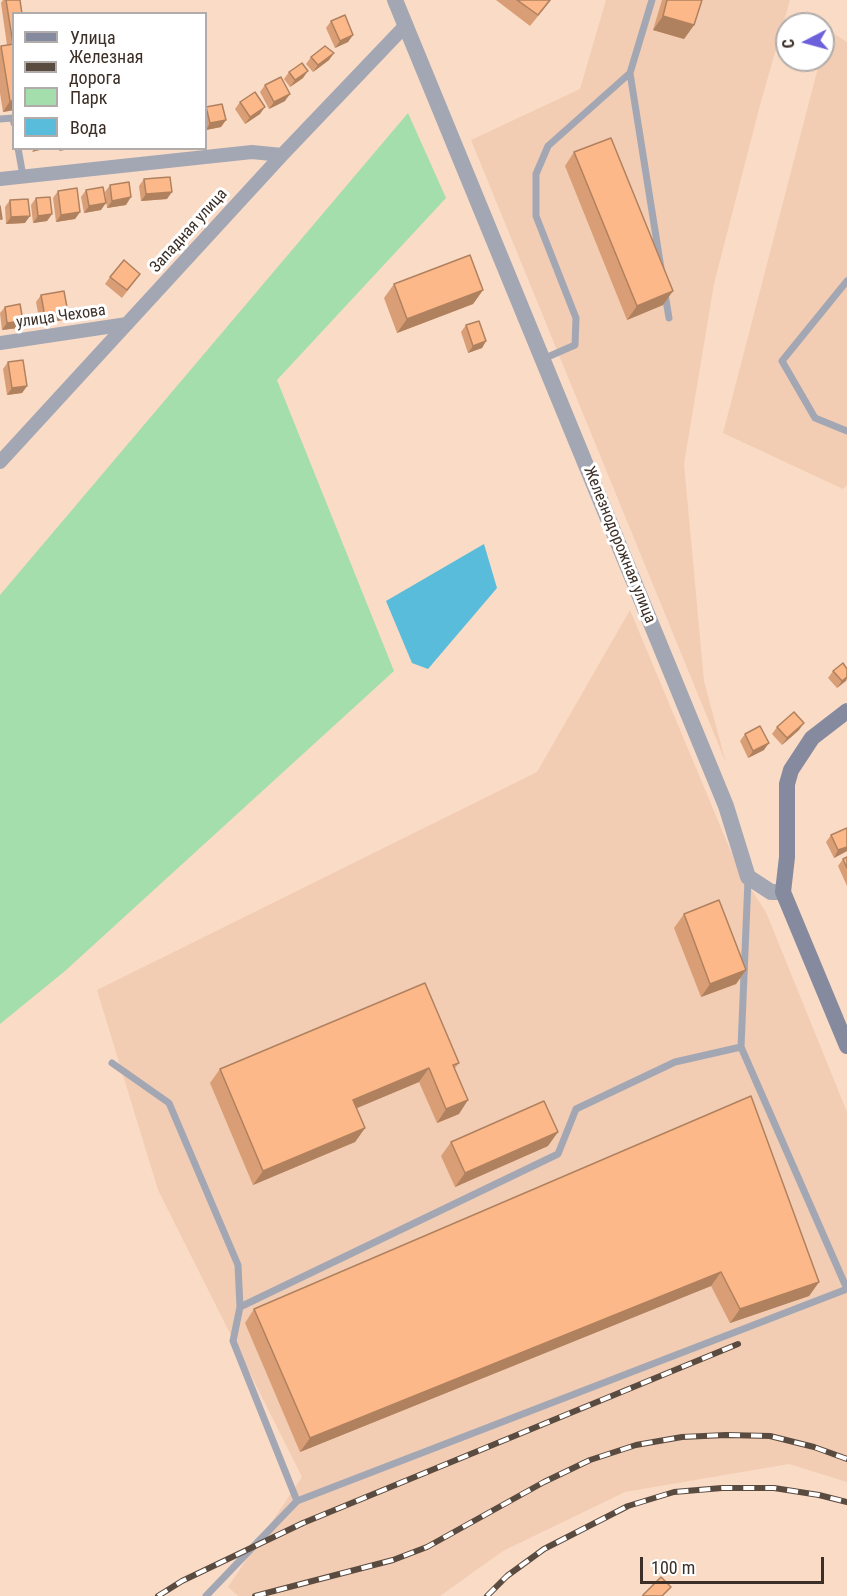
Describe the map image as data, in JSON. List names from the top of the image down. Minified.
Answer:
{"streets":{"street":["Западная улица","улица Чехова","Железнодорожная улица"]},"crossings":[["Западная улица","улица Чехова"],["Западная улица","Железнодорожная улица"]],"legend":["Улица","Железная дорога","Парк","Вода"],"scale_bar":"100 m","north":"left"}
